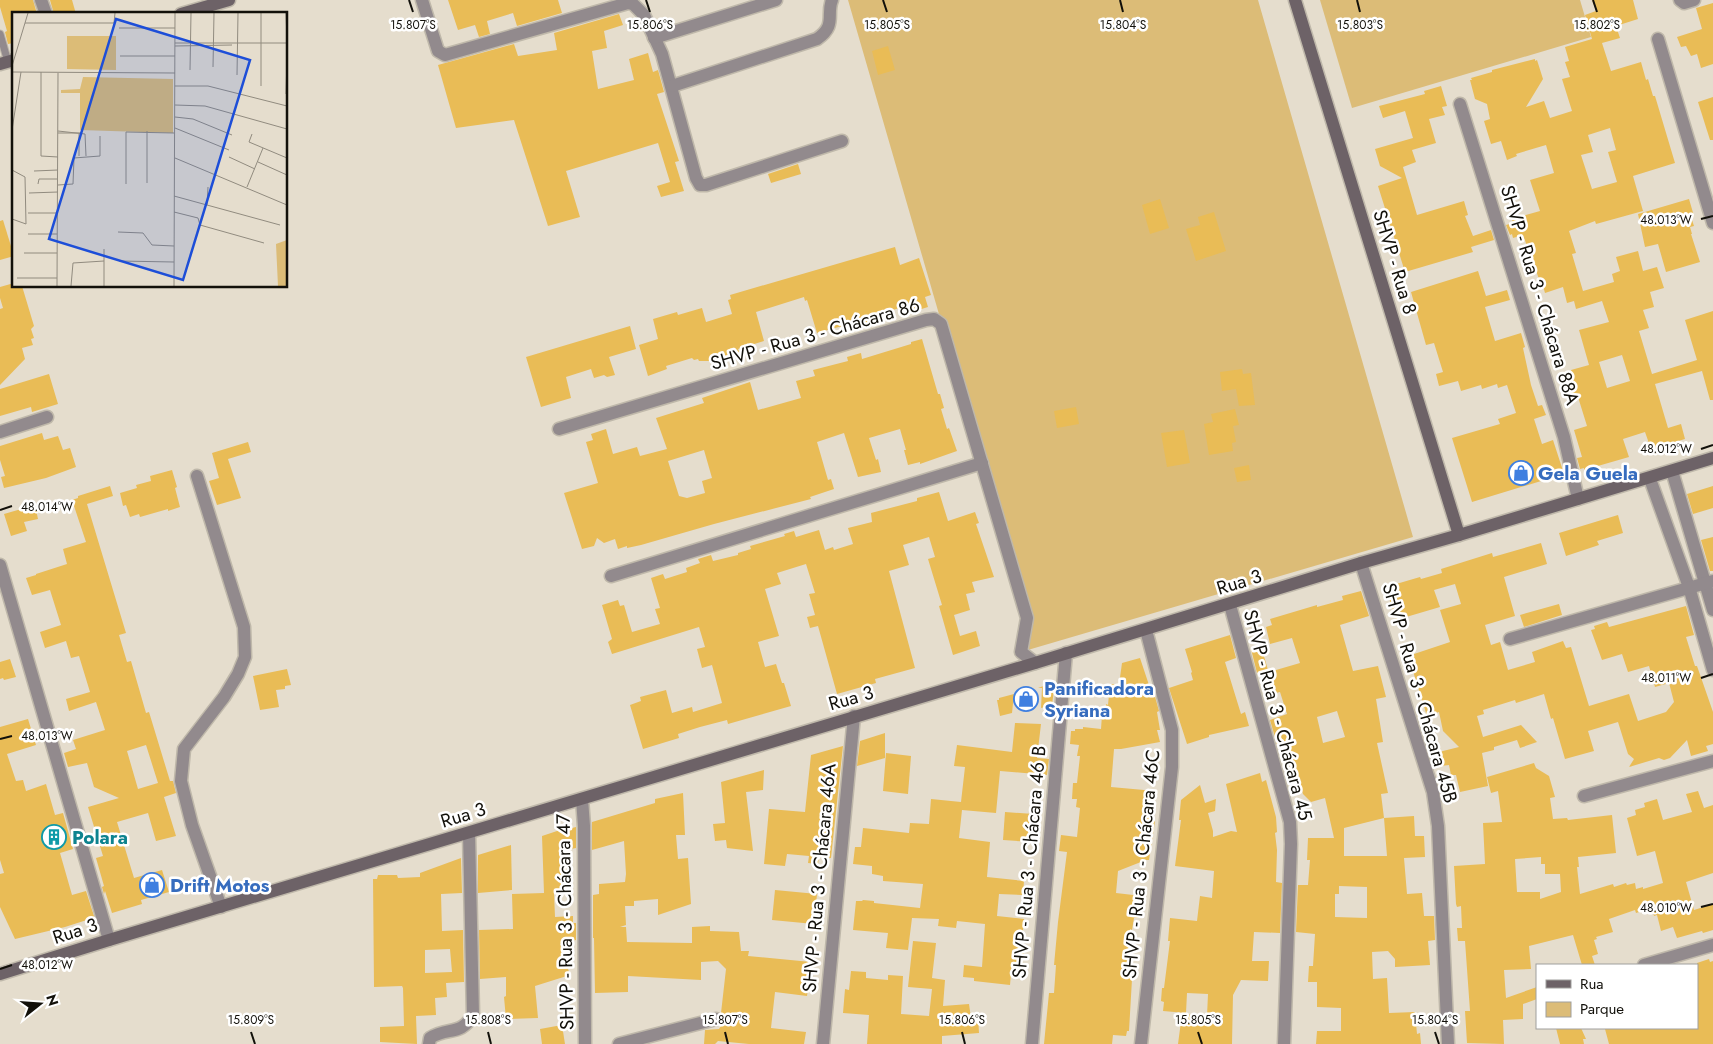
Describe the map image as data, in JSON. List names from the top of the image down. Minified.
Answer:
{"streets":{"main road":["SHVP - Rua 8","Rua 3"],"street":["SHVP - Rua 3 - Chácara 88A","SHVP - Rua 3 - Chácara 86","SHVP - Rua 3 - Chácara 45B","SHVP - Rua 3 - Chácara 45","SHVP - Rua 3 - Chácara 46 B","SHVP - Rua 3 - Chácara 46C","SHVP - Rua 3 - Chácara 46A","SHVP - Rua 3 - Chácara 47"]},"crossings":[["SHVP - Rua 8","Rua 3"],["SHVP - Rua 3 - Chácara 88A","Rua 3"],["SHVP - Rua 3 - Chácara 86","Rua 3"],["Rua 3","SHVP - Rua 3 - Chácara 45B"],["Rua 3","SHVP - Rua 3 - Chácara 45"],["Rua 3","SHVP - Rua 3 - Chácara 46 B"],["Rua 3","SHVP - Rua 3 - Chácara 46C"],["Rua 3","SHVP - Rua 3 - Chácara 46A"],["Rua 3","SHVP - Rua 3 - Chácara 47"]],"places":{"shop":["Gela Guela","Panificadora Syriana","Drift Motos"],"building":["Polara"]},"legend":["Rua","Parque"],"north":"right","coordinates":["15.807°S","15.806°S","15.805°S","15.804°S","15.803°S","15.802°S","48.013°W","48.012°W","48.014°W","48.011°W","48.010°W","15.809°S","15.808°S"]}
